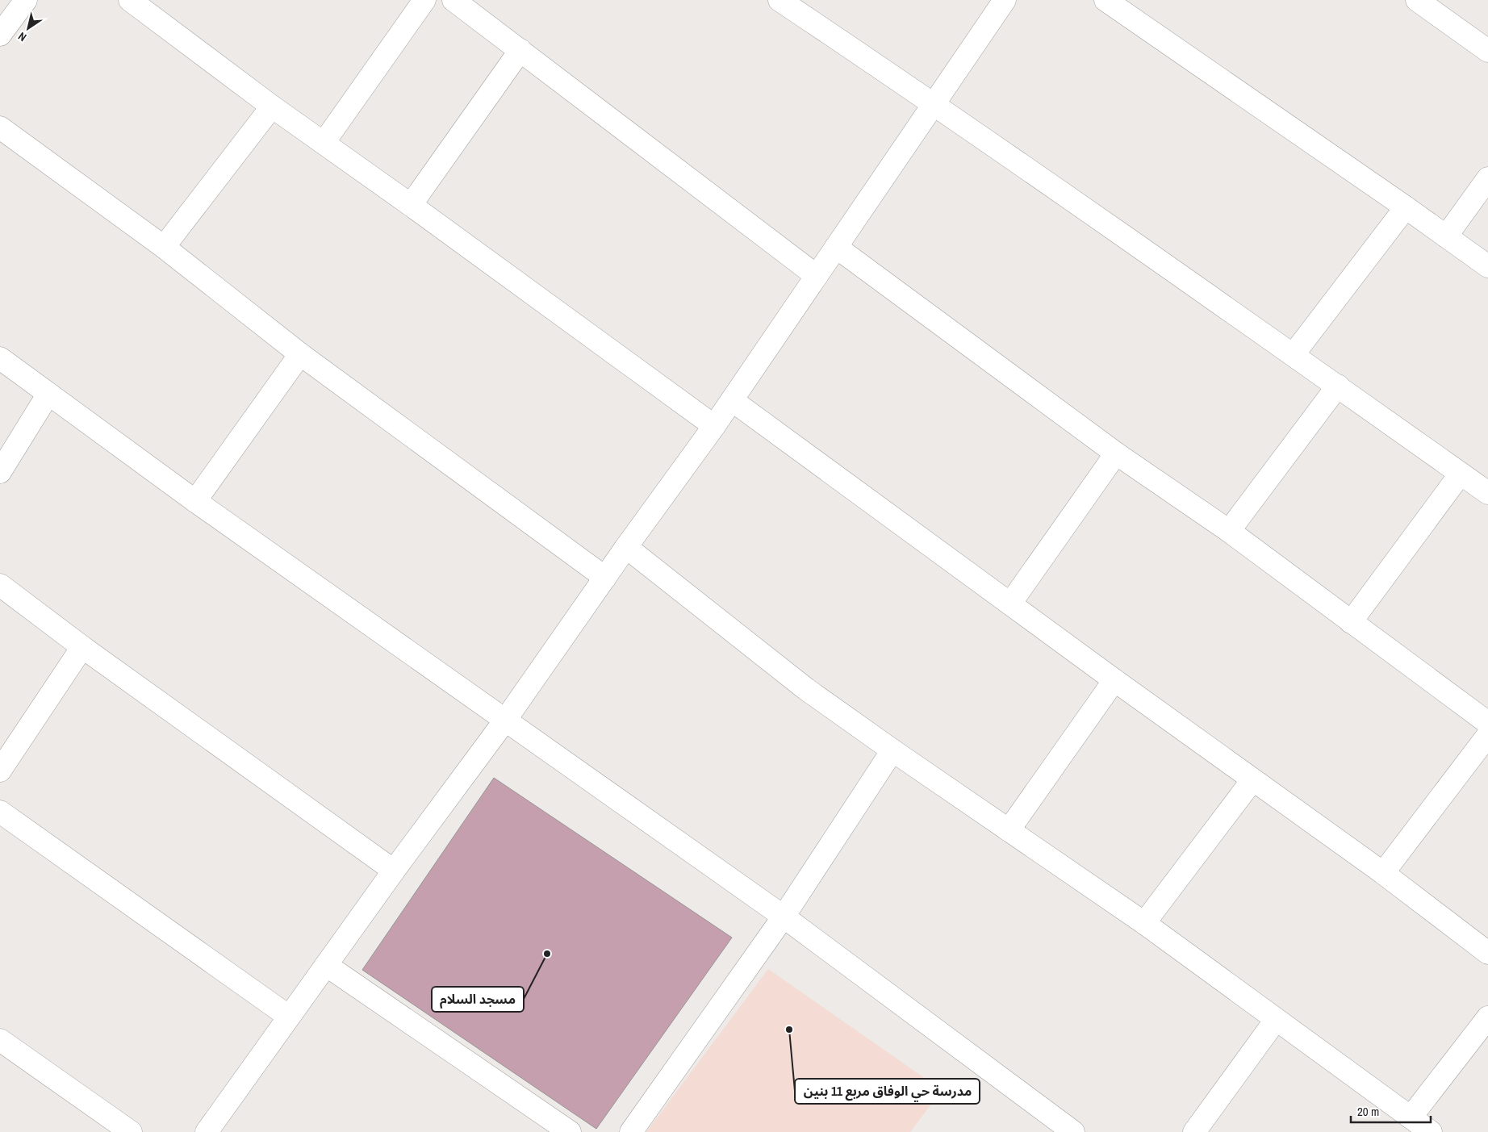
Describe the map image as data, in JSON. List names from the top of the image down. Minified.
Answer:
{"places":["مسجد السلام","مدرسة حي الوفاق مربع 11 بنين"],"scale_bar":"20 m","north":"bottom left"}
